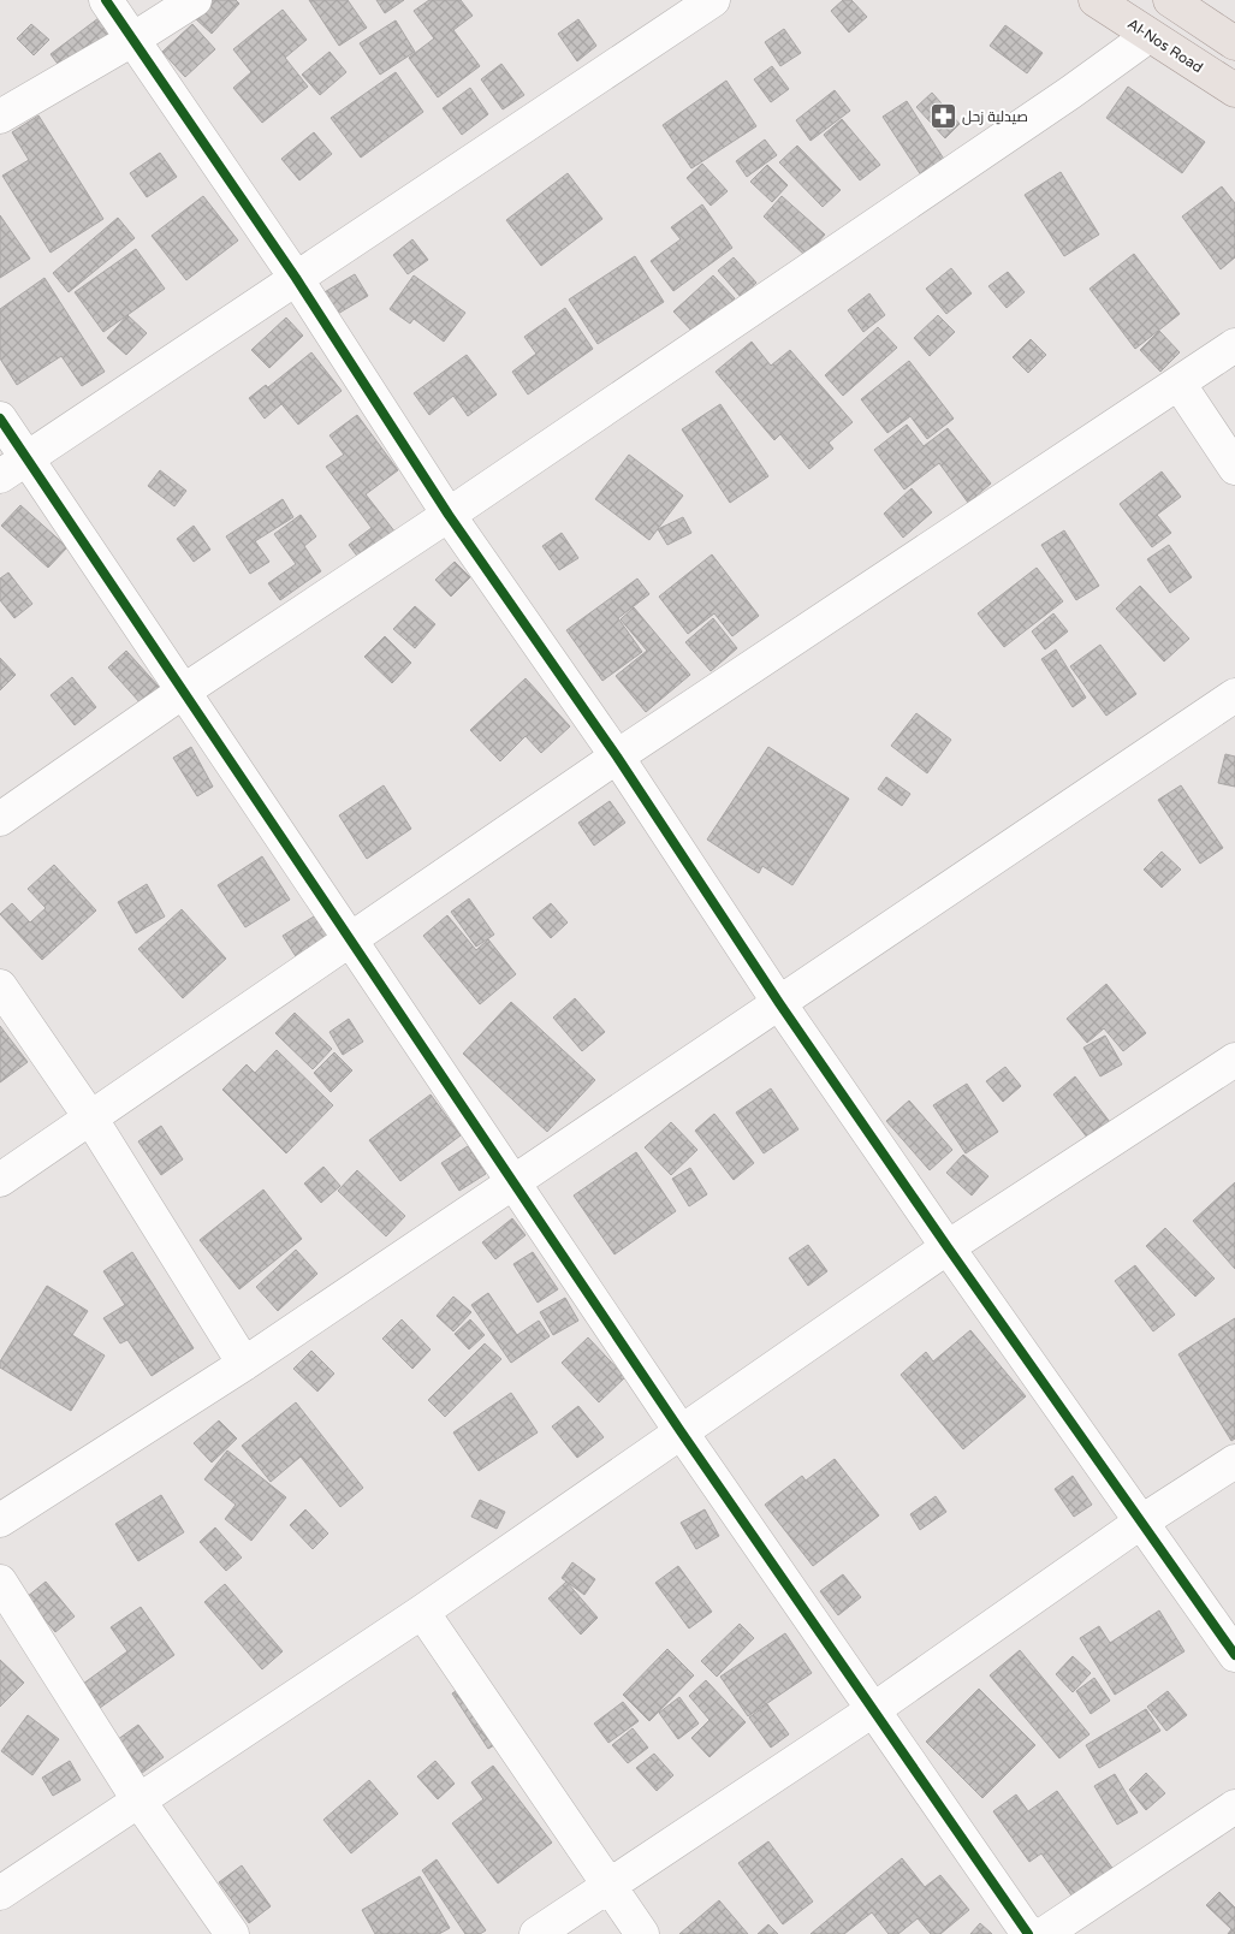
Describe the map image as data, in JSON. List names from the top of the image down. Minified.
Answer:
{"streets":{"main road":["Al-Nos Road"]},"places":{"pharmacy":["صيدلية زحل"]}}
